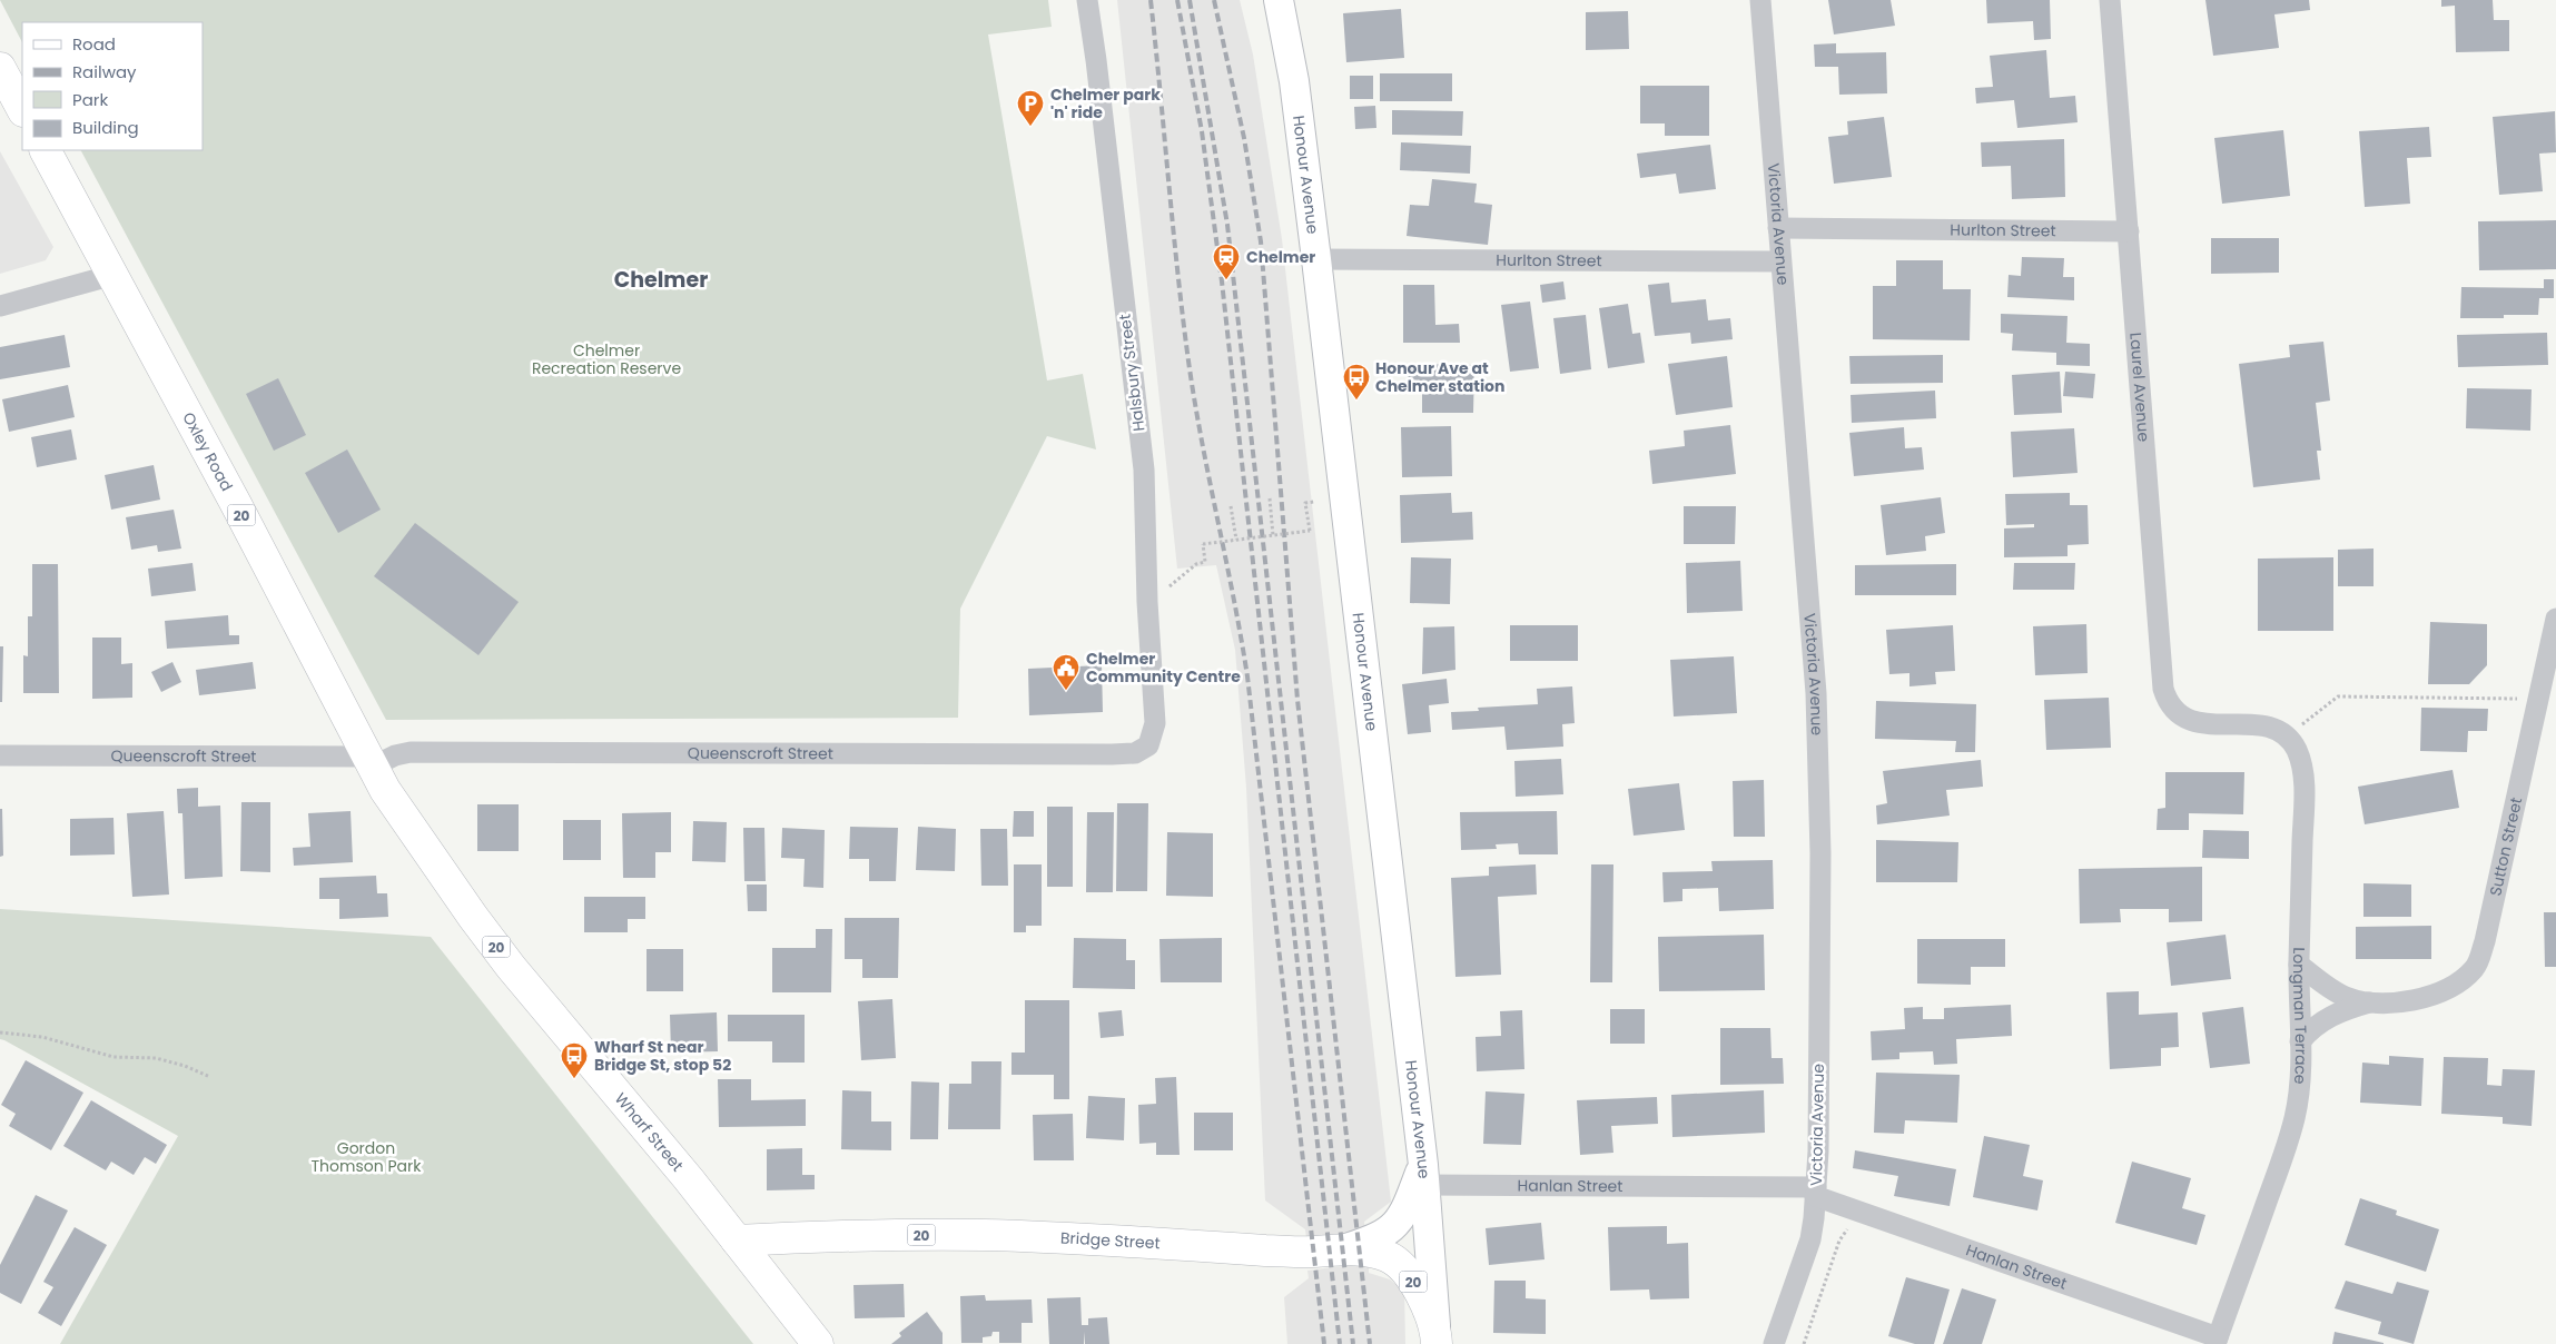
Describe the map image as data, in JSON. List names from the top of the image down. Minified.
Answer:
{"streets":{"main road":["Honour Avenue","Oxley Road","20","Wharf Street","Bridge Street"],"street":["Victoria Avenue","Hurlton Street","Halsbury Street","Laurel Avenue","Queenscroft Street","Sutton Street","Longman Terrace","Hanlan Street"]},"crossings":[["Honour Avenue","Hurlton Street"],["Honour Avenue","Hanlan Street"],["Honour Avenue","Bridge Street"],["Victoria Avenue","Hurlton Street"],["Victoria Avenue","Hanlan Street"],["Hurlton Street","Laurel Avenue"],["Halsbury Street","Queenscroft Street"],["Laurel Avenue","Longman Terrace"],["Oxley Road","Queenscroft Street"],["Oxley Road","Wharf Street"],["Queenscroft Street","Wharf Street"],["Sutton Street","Longman Terrace"],["Longman Terrace","Hanlan Street"],["Wharf Street","Bridge Street"]],"districts":["Chelmer"],"parks":["Chelmer Recreation Reserve","Gordon Thomson Park"],"places":{"parking":["Chelmer park 'n' ride"],"station":["Chelmer"],"bus stop":["Honour Ave at Chelmer station","Wharf St near Bridge St, stop 52"],"public building":["Chelmer Community Centre"]},"legend":["Road","Railway","Park","Building"]}
